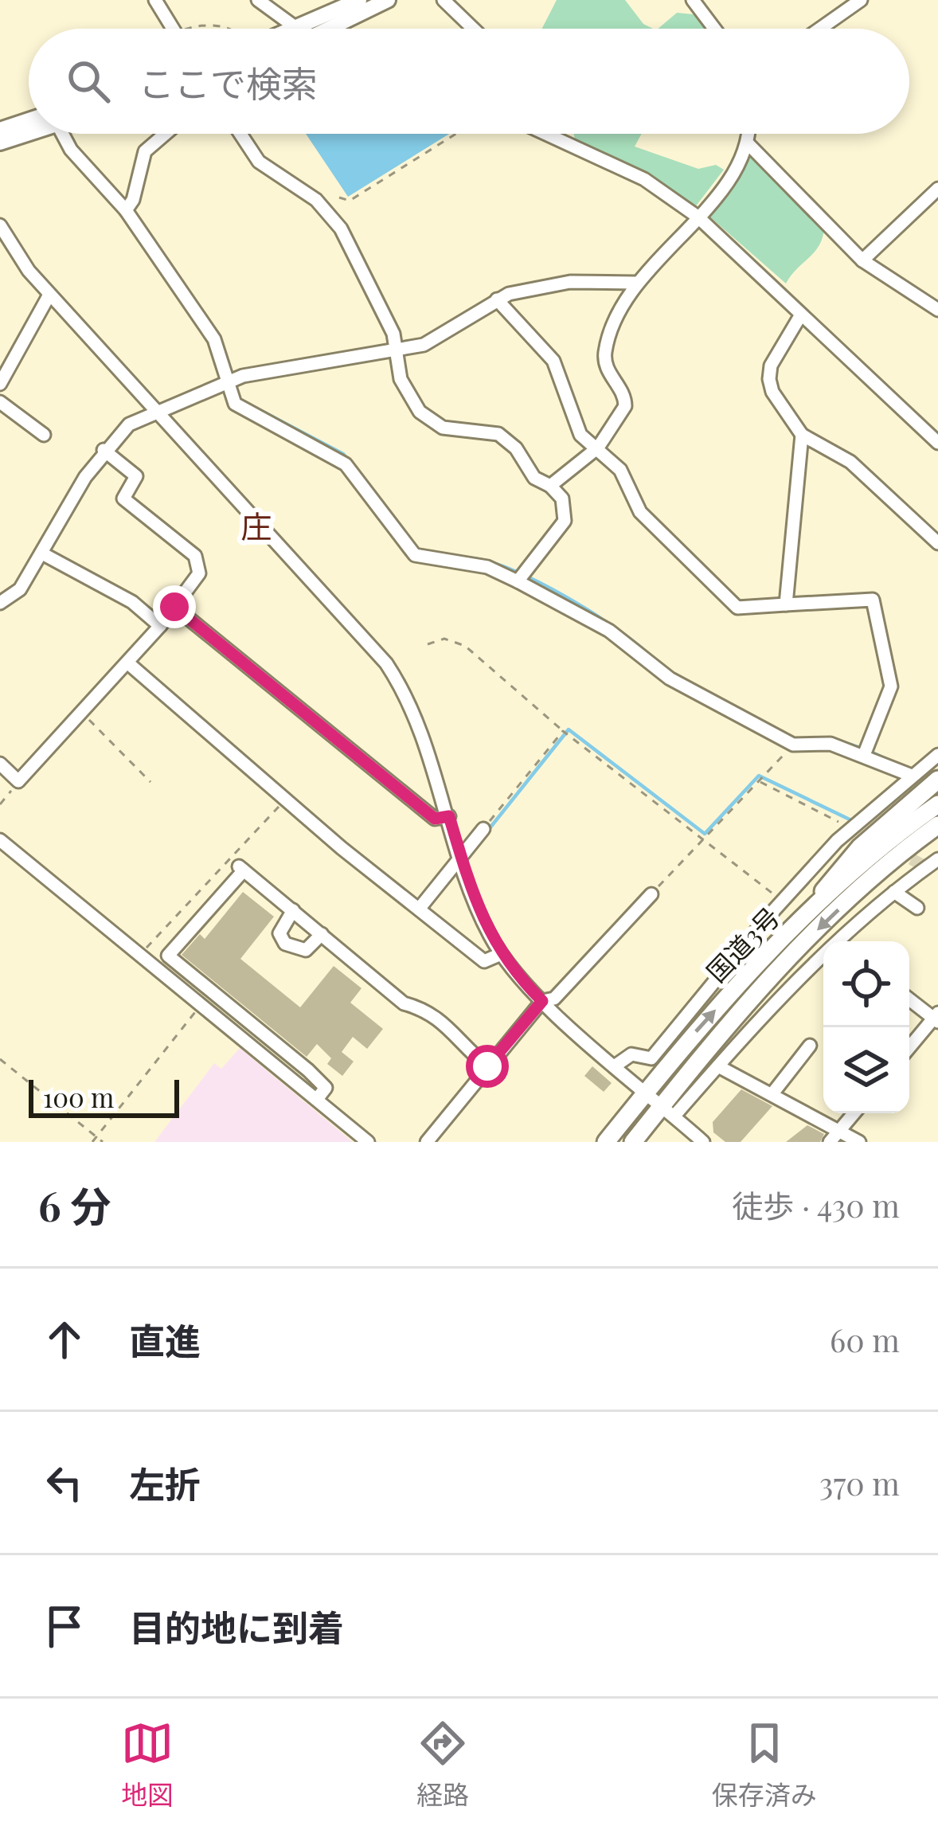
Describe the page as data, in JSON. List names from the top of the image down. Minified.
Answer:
{"streets":{"highway":["国道3号"]},"districts":["庄"],"scale_bar":"100 m","page":{"search":"ここで検索","scale":"100 m","heading":["6 分","徒歩 · 430 m"],"list":[["直進","60 m"],["左折","370 m"],"目的地に到着"],"nav":["地図","経路","保存済み"]}}
